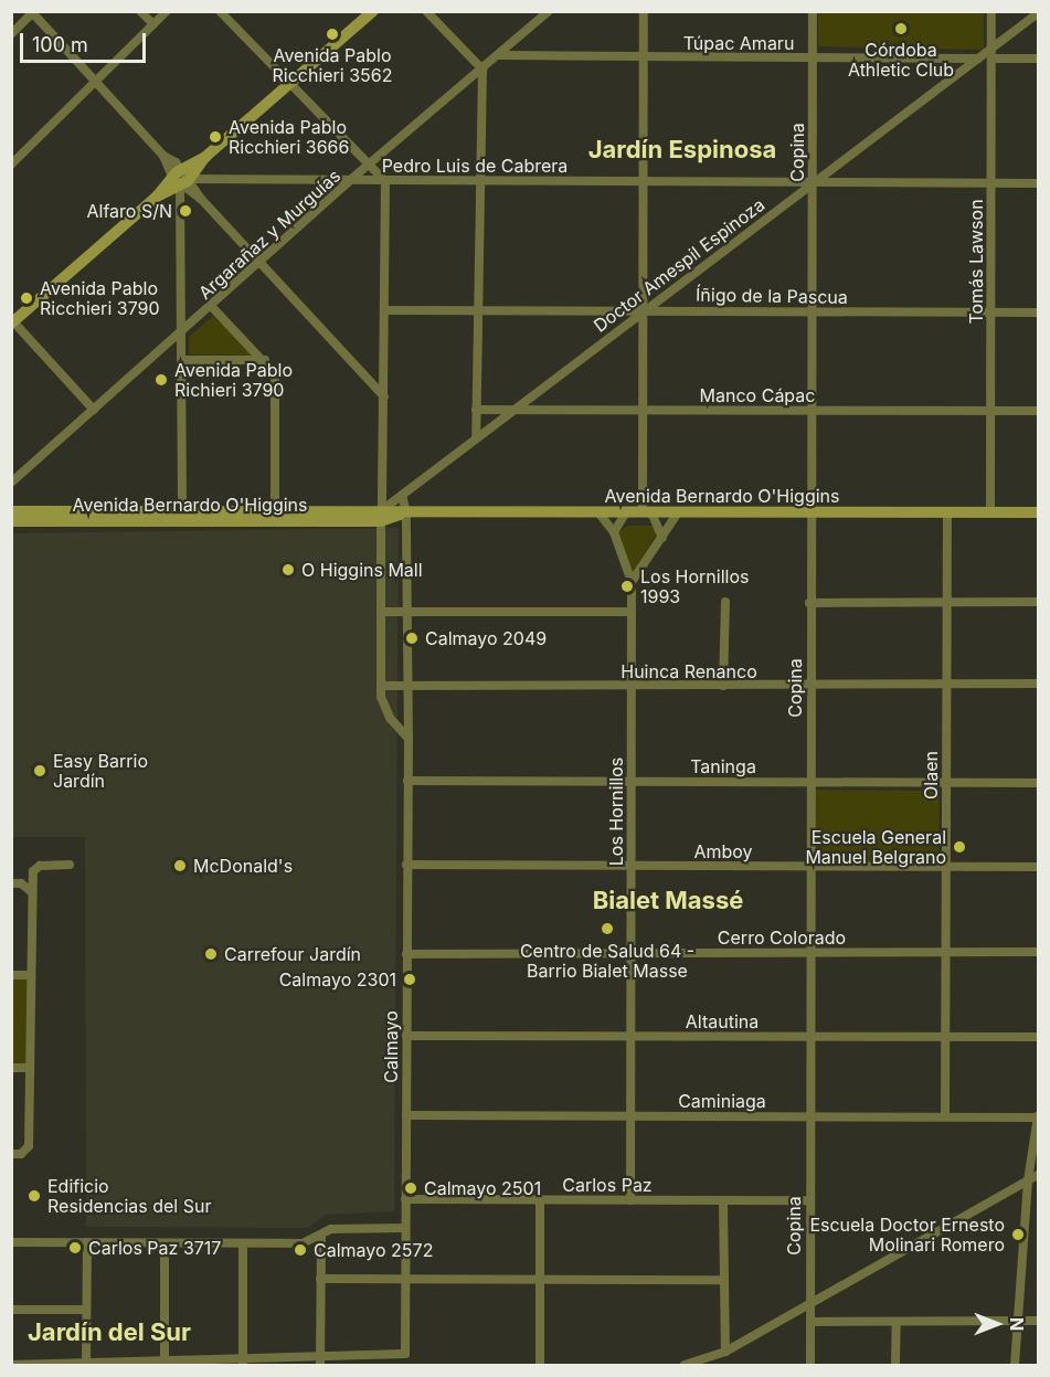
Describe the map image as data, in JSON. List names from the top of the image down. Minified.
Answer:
{"streets":{"main road":["Avenida Bernardo O'Higgins"],"street":["Túpac Amaru","Copina","Pedro Luis de Cabrera","Argarañaz y Murguías","Tomás Lawson","Doctor Amespil Espinoza","Íñigo de la Pascua","Manco Cápac","Huinca Renanco","Taninga","Olaen","Los Hornillos","Amboy","Cerro Colorado","Altautina","Calmayo","Caminiaga","Carlos Paz"]},"crossings":[["Túpac Amaru","Copina"],["Túpac Amaru","Argarañaz y Murguías"],["Túpac Amaru","Doctor Amespil Espinoza"],["Copina","Pedro Luis de Cabrera"],["Copina","Doctor Amespil Espinoza"],["Copina","Íñigo de la Pascua"],["Copina","Manco Cápac"],["Copina","Avenida Bernardo O'Higgins"],["Copina","Huinca Renanco"],["Copina","Taninga"],["Copina","Amboy"],["Copina","Cerro Colorado"],["Copina","Altautina"],["Copina","Caminiaga"],["Copina","Carlos Paz"],["Pedro Luis de Cabrera","Argarañaz y Murguías"],["Pedro Luis de Cabrera","Tomás Lawson"],["Pedro Luis de Cabrera","Doctor Amespil Espinoza"],["Tomás Lawson","Doctor Amespil Espinoza"],["Tomás Lawson","Íñigo de la Pascua"],["Tomás Lawson","Manco Cápac"],["Tomás Lawson","Avenida Bernardo O'Higgins"],["Doctor Amespil Espinoza","Íñigo de la Pascua"],["Doctor Amespil Espinoza","Manco Cápac"],["Doctor Amespil Espinoza","Avenida Bernardo O'Higgins"],["Avenida Bernardo O'Higgins","Olaen"],["Avenida Bernardo O'Higgins","Los Hornillos"],["Avenida Bernardo O'Higgins","Calmayo"],["Huinca Renanco","Olaen"],["Huinca Renanco","Los Hornillos"],["Huinca Renanco","Calmayo"],["Taninga","Olaen"],["Taninga","Los Hornillos"],["Taninga","Calmayo"],["Olaen","Amboy"],["Olaen","Cerro Colorado"],["Olaen","Altautina"],["Olaen","Caminiaga"],["Los Hornillos","Amboy"],["Los Hornillos","Cerro Colorado"],["Los Hornillos","Altautina"],["Los Hornillos","Caminiaga"],["Los Hornillos","Carlos Paz"],["Amboy","Calmayo"],["Cerro Colorado","Calmayo"],["Altautina","Calmayo"],["Calmayo","Caminiaga"],["Calmayo","Carlos Paz"]],"districts":["Jardín Espinosa","Bialet Massé","Jardín del Sur"],"places":["Córdoba Athletic Club","Avenida Pablo Ricchieri 3562","Avenida Pablo Ricchieri 3666","Alfaro S/N","Avenida Pablo Ricchieri 3790","Avenida Pablo Richieri 3790","O Higgins Mall","Los Hornillos 1993","Calmayo 2049","Easy Barrio Jardín","Escuela General Manuel Belgrano","McDonald's","Centro de Salud 64 - Barrio Bialet Masse","Carrefour Jardín","Calmayo 2301","Calmayo 2501","Edificio Residencias del Sur","Escuela Doctor Ernesto Molinari Romero","Carlos Paz 3717","Calmayo 2572"],"scale_bar":"100 m","north":"right"}
